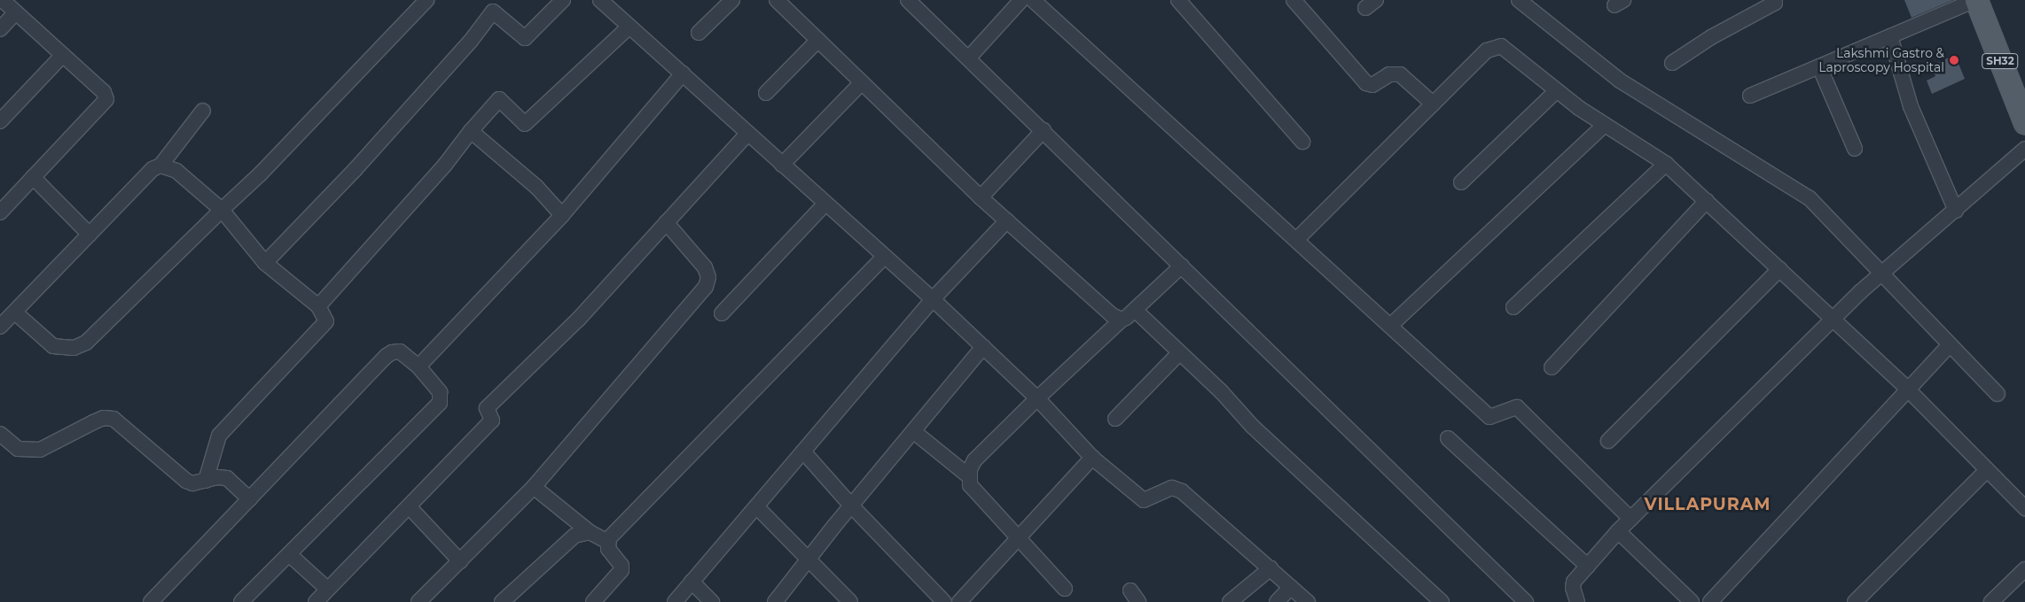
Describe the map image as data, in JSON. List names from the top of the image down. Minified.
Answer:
{"streets":{"main road":["SH32"]},"districts":["VILLAPURAM"],"places":["Lakshmi Gastro & Laproscopy Hospital"]}
